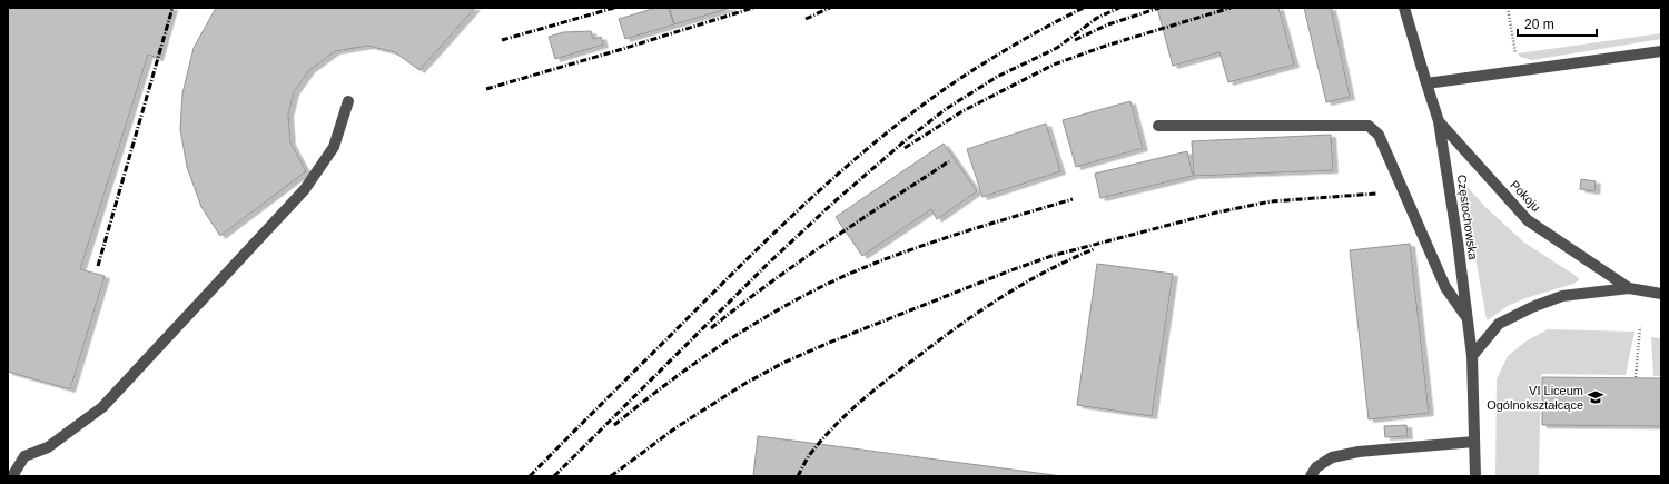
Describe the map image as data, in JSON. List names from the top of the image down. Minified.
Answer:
{"streets":{"street":["Pokoju","Częstochowska"]},"crossings":[["Pokoju","Częstochowska"]],"places":{"school or university":["VI Liceum Ogólnokształcące"]},"scale_bar":"20 m"}
